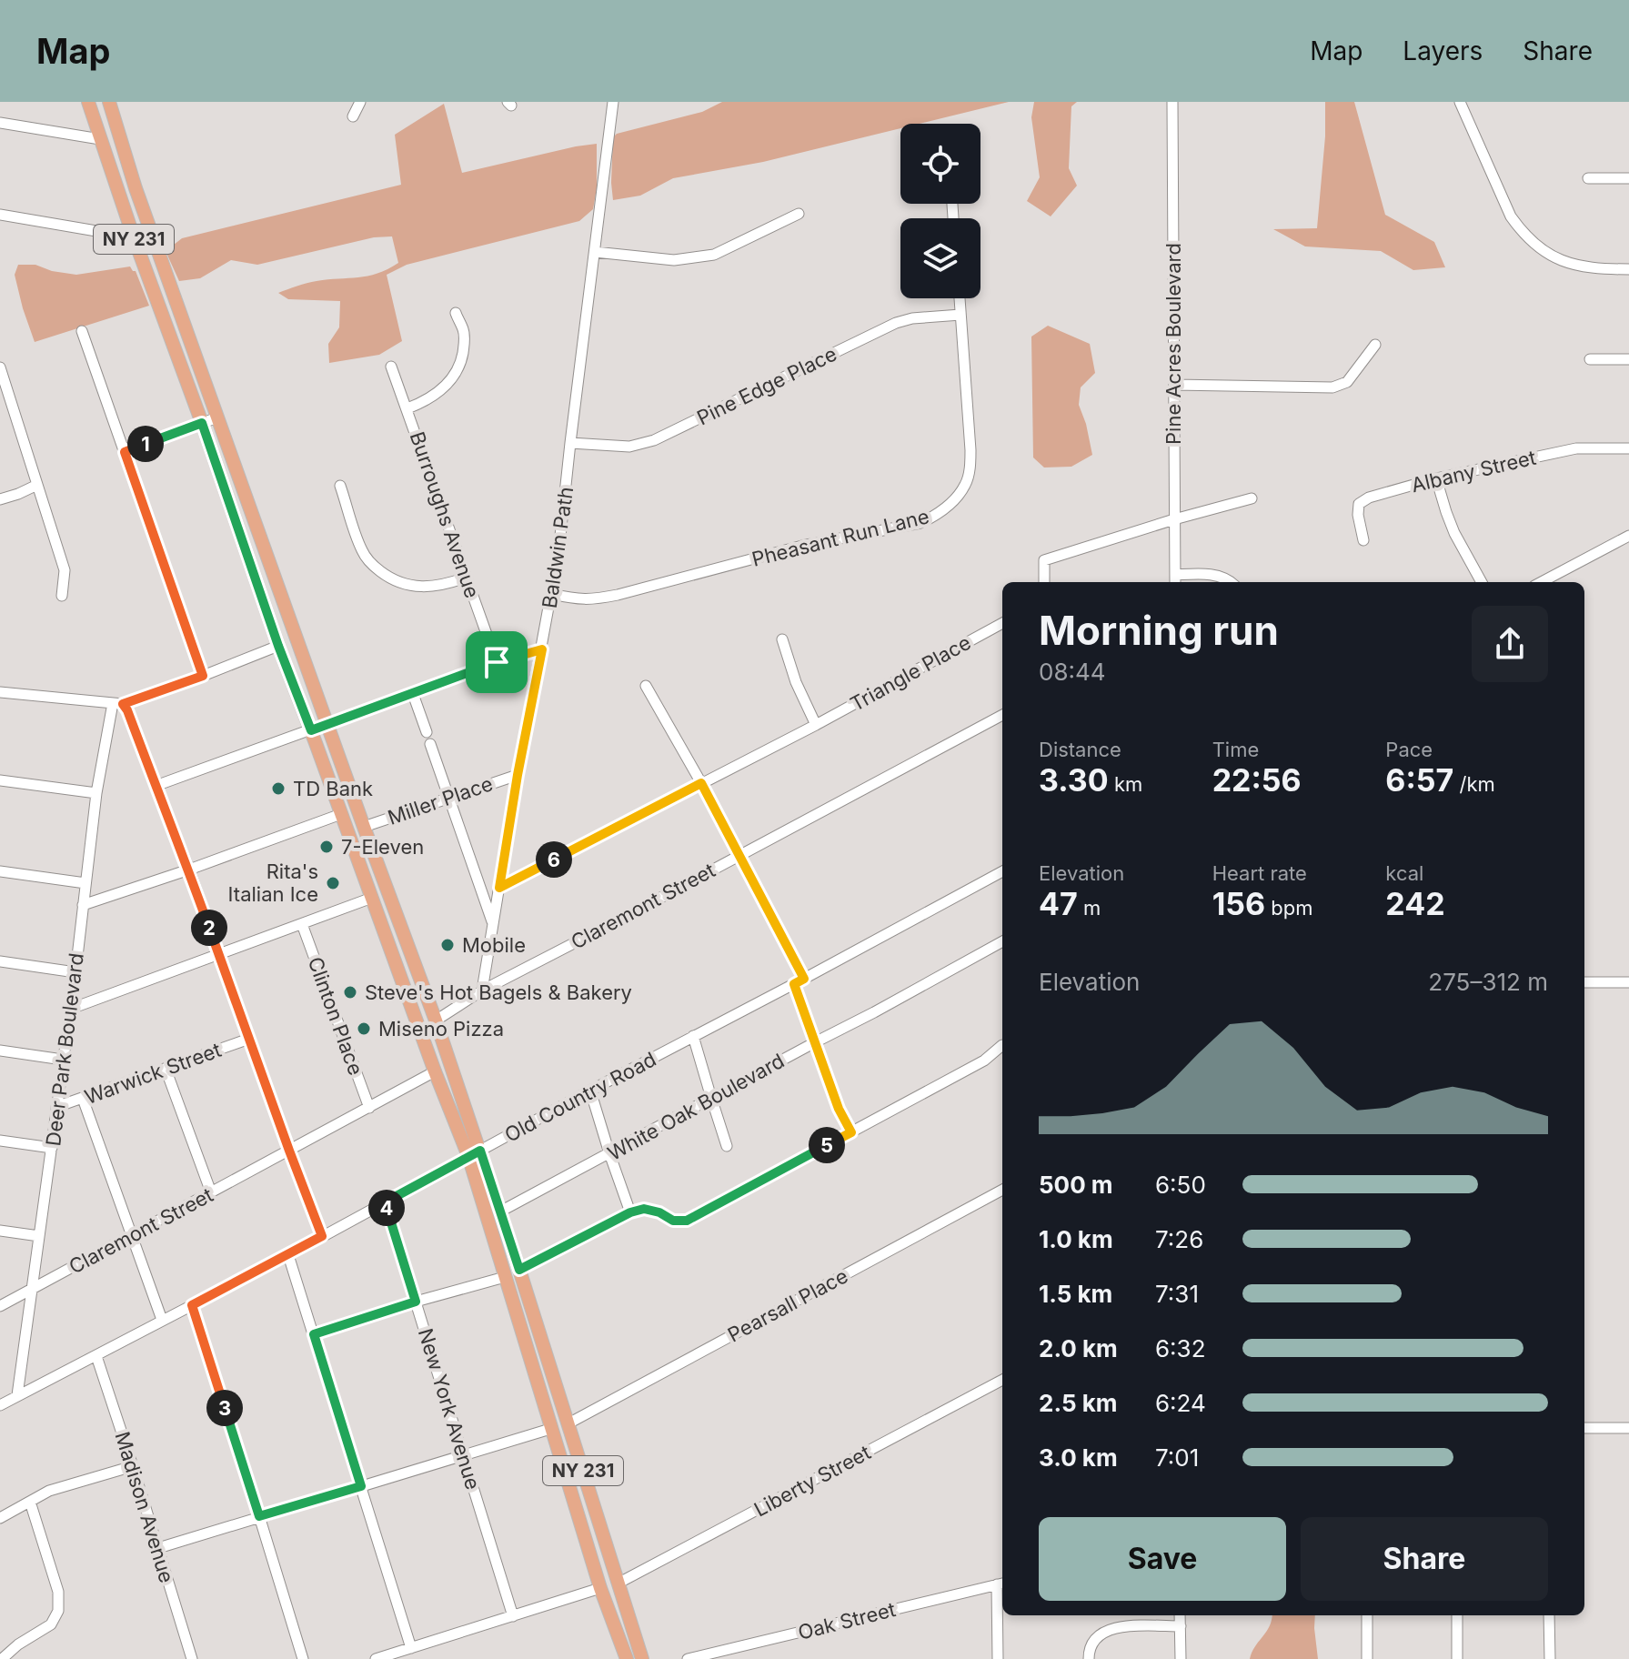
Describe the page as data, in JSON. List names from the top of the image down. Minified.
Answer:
{"streets":{"main road":["NY 231"],"street":["Pine Acres Boulevard","Pine Edge Place","Albany Street","Burroughs Avenue","Pheasant Run Lane","Baldwin Path","Triangle Place","Miller Place","Claremont Street","Clinton Place","Deer Park Boulevard","Warwick Street","Old Country Road","White Oak Boulevard","Pearsall Place","New York Avenue","Liberty Street","Madison Avenue","Oak Street"]},"crossings":[["NY 231","Miller Place"],["NY 231","Claremont Street"],["NY 231","Old Country Road"],["NY 231","White Oak Boulevard"],["NY 231","Pearsall Place"],["NY 231","Liberty Street"],["Pine Edge Place","Pheasant Run Lane"],["Pine Edge Place","Baldwin Path"],["Pheasant Run Lane","Baldwin Path"],["Baldwin Path","Triangle Place"],["Baldwin Path","Miller Place"],["Baldwin Path","Claremont Street"],["Claremont Street","Clinton Place"],["Claremont Street","Deer Park Boulevard"],["Deer Park Boulevard","Warwick Street"],["Deer Park Boulevard","Old Country Road"],["Old Country Road","New York Avenue"],["Old Country Road","Madison Avenue"]],"places":["TD Bank","7-Eleven","Rita's Italian Ice","Mobile","Steve's Hot Bagels & Bakery","Miseno Pizza"],"page":{"header":"Map","nav":["Map","Layers","Share"],"pins":["1","6","2","5","4","3"],"heading":["Morning run","08:44"],"stats":[["Distance","3.30 km"],["Time","22:56"],["Pace","6:57 /km"],["Elevation","47 m"],["Heart rate","156 bpm"],["kcal","242"]],"chart":["Elevation","275–312 m"],"list":[{"name":"500 m","note":"6:50"},{"name":"1.0 km","note":"7:26"},{"name":"1.5 km","note":"7:31"},{"name":"2.0 km","note":"6:32"},{"name":"2.5 km","note":"6:24"},{"name":"3.0 km","note":"7:01"}],"buttons":["Save","Share"]}}
